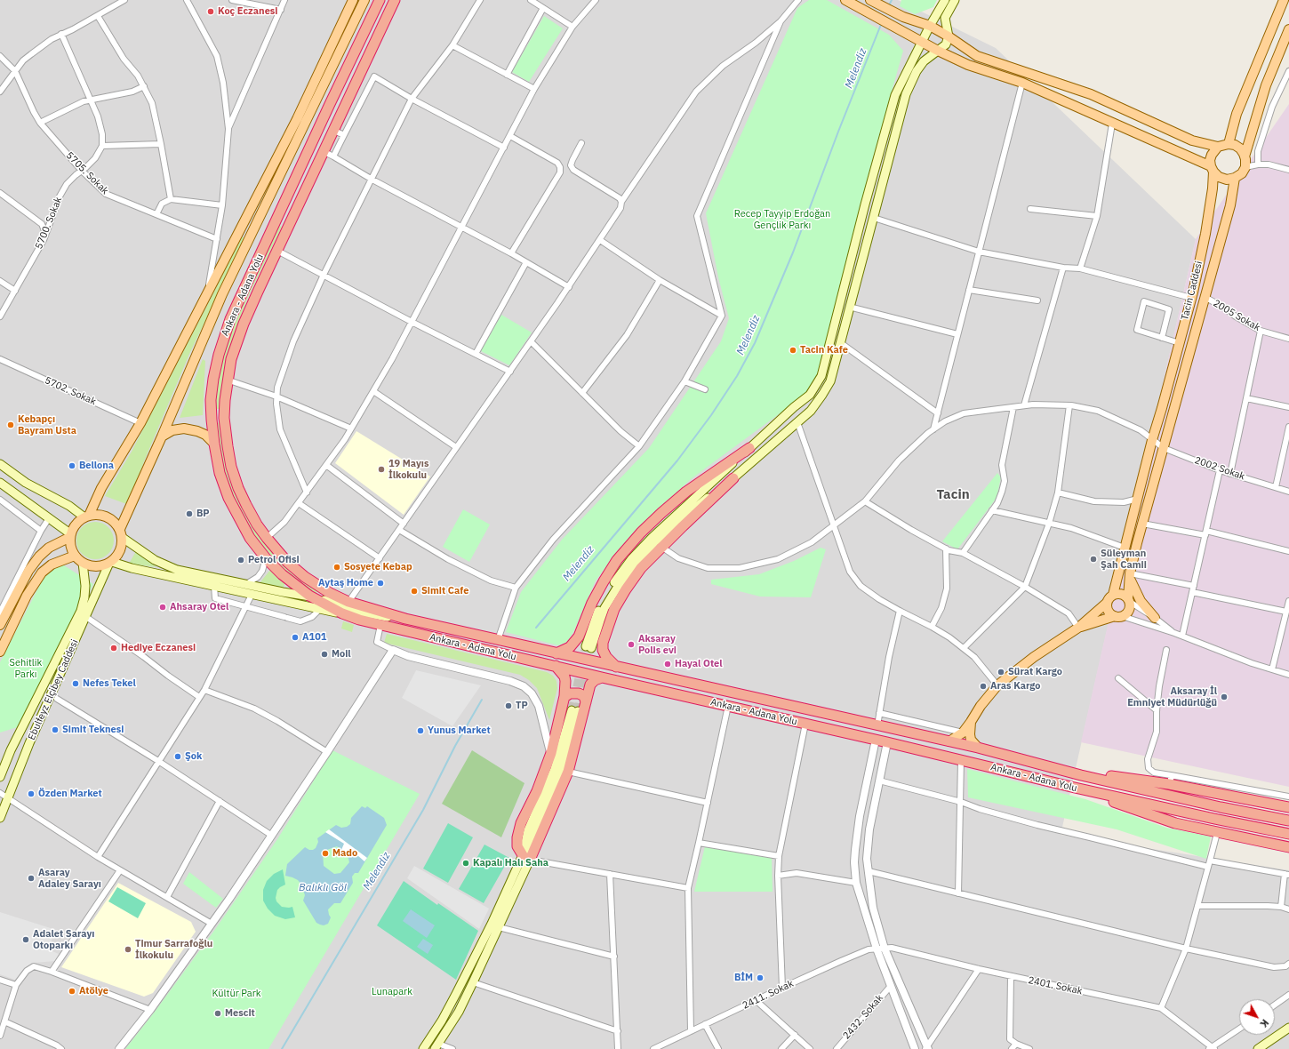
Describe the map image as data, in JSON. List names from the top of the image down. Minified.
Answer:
{"streets":{"highway":["Ankara - Adana Yolu"],"main road":["Tacin Caddesi","Ebulfeyz Elçibey Caddesi"],"street":["5705. Sokak","5700. Sokak","2005 Sokak","5702. Sokak","2002 Sokak","2401. Sokak","2411. Sokak","2432. Sokak"]},"crossings":[["5705. Sokak","5700. Sokak"],["Tacin Caddesi","2005 Sokak"],["Tacin Caddesi","2002 Sokak"],["2401. Sokak","2411. Sokak"]],"districts":["Tacin"],"water":["Melendiz","Balıklı Göl"],"parks":["Recep Tayyip Erdoğan Gençlik Parkı","Sehitlik Parkı","Lunapark","Kültür Park"],"places":["Koç Eczanesi","Tacin Kafe","Kebapçı Bayram Usta","Bellona","19 Mayıs İlkokulu","BP","Süleyman Şah Camii","Petrol Ofisi","Sosyete Kebap","Aytaş Home","Simit Cafe","Ahsaray Otel","A101","Aksaray Polis evi","Hediye Eczanesi","Moil","Hayal Otel","Sürat Kargo","Nefes Tekel","Aras Kargo","Aksaray İl Emniyet Müdürlüğü","TP","Simit Teknesi","Yunus Market","Şok","Özden Market","Mado","Kapalı Halı Saha","Asaray Adaley Sarayı","Adalet Sarayı Otoparkı","Timur Sarrafoğlu İlkokulu","BİM","Atölye","Mescit"],"north":"bottom right"}
